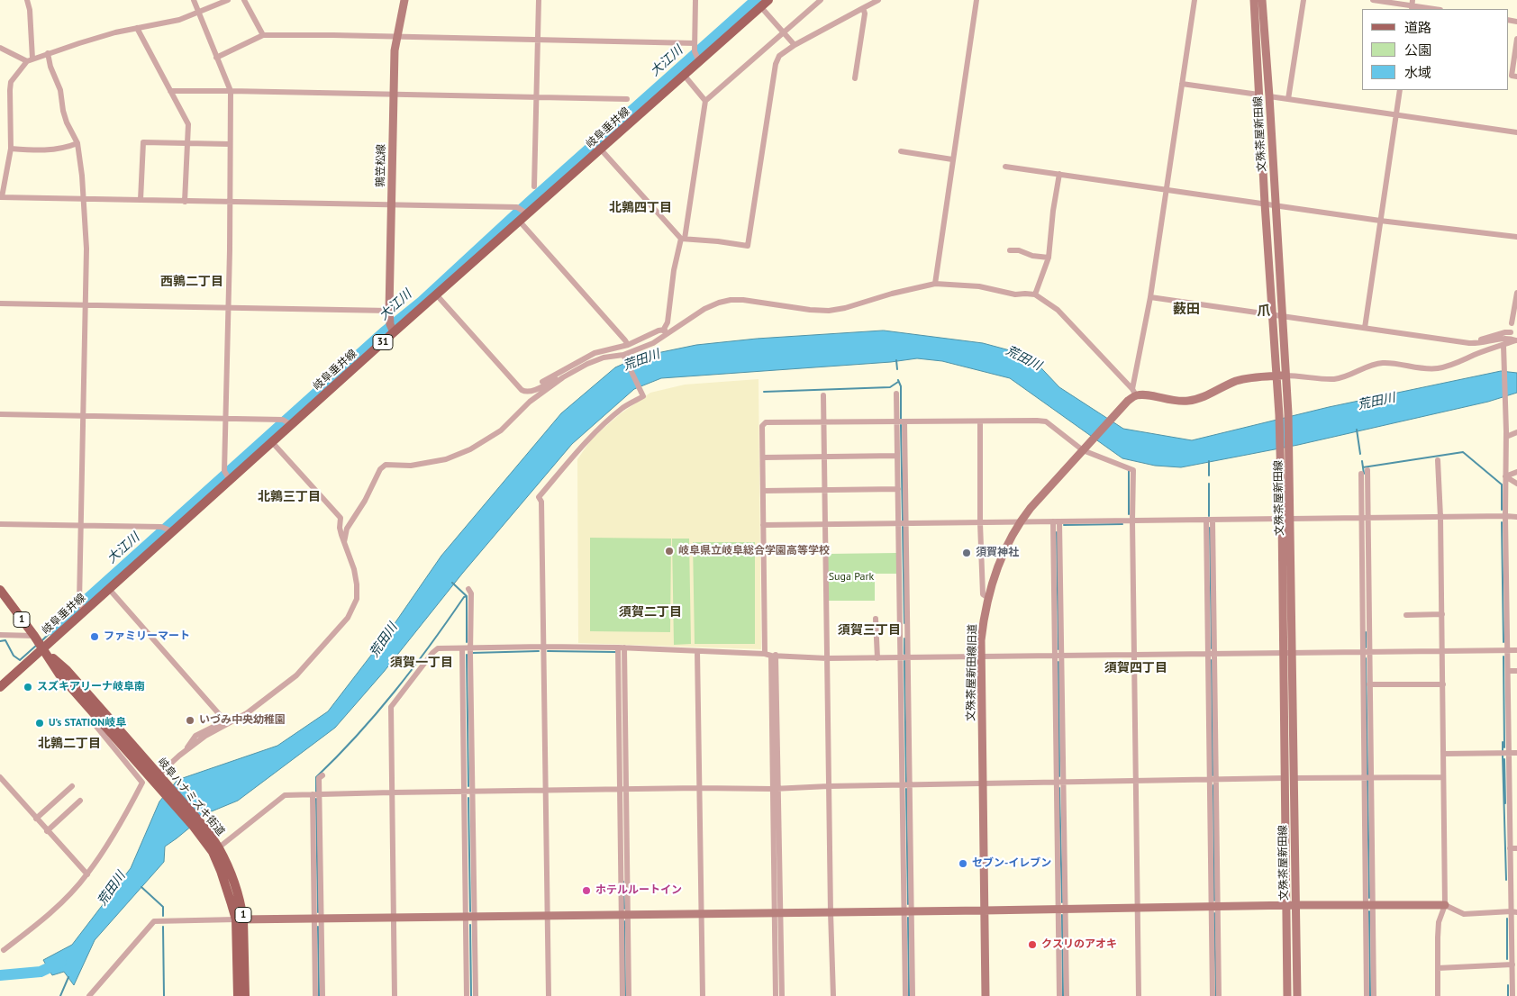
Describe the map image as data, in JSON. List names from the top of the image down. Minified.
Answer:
{"streets":{"main road":["岐阜垂井線","文殊茶屋新田線","鶉笠松線","31","1","文殊茶屋新田線旧道","岐阜ハナミズキ街道"]},"crossings":[["岐阜垂井線","鶉笠松線"],["岐阜垂井線","岐阜ハナミズキ街道"]],"districts":["北鶉四丁目","西鶉二丁目","薮田","爪","北鶉三丁目","須賀二丁目","須賀三丁目","須賀一丁目","須賀四丁目","北鶉二丁目"],"water":["大江川","荒田川"],"parks":["Suga Park"],"places":["岐阜県立岐阜総合学園高等学校","須賀神社","ファミリーマート","スズキアリーナ岐阜南","いづみ中央幼稚園","U’s STATION岐阜","セブン-イレブン","ホテルルートイン","クスリのアオキ"],"legend":["道路","公園","水域"]}
